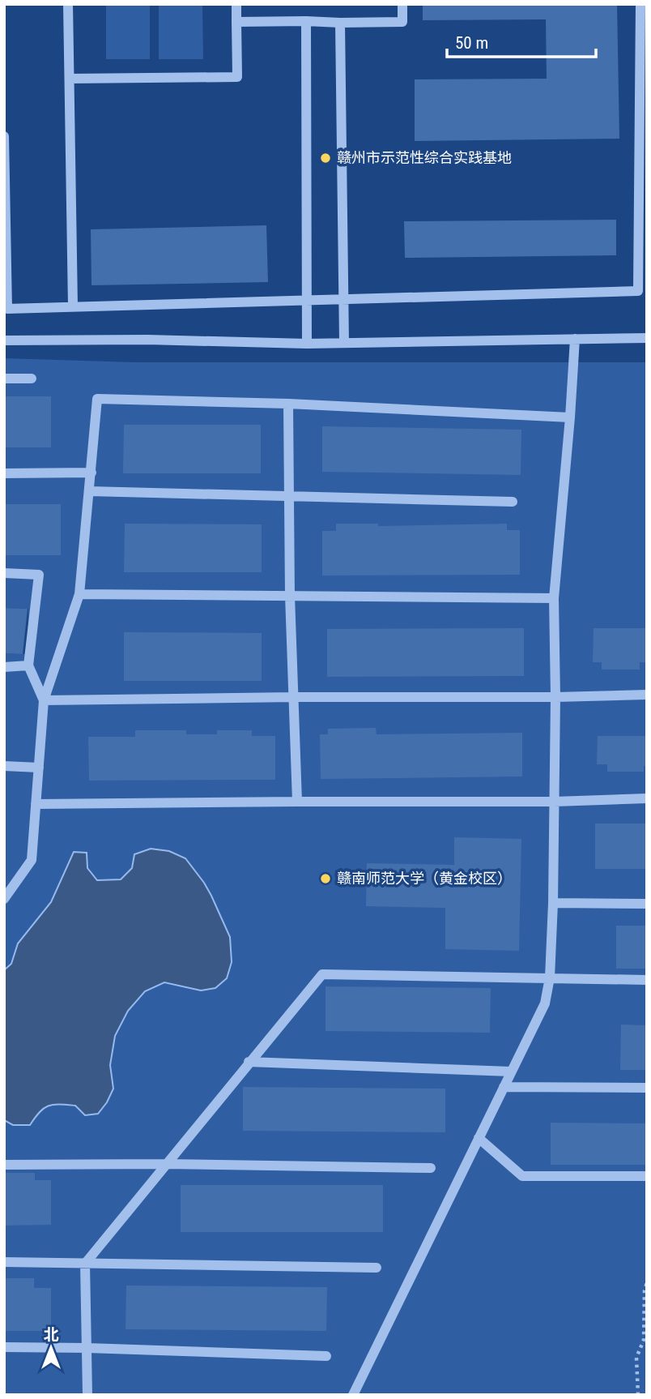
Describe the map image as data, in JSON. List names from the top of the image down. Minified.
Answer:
{"places":["赣州市示范性综合实践基地","赣南师范大学（黄金校区）"],"scale_bar":"50 m","north":"top"}
